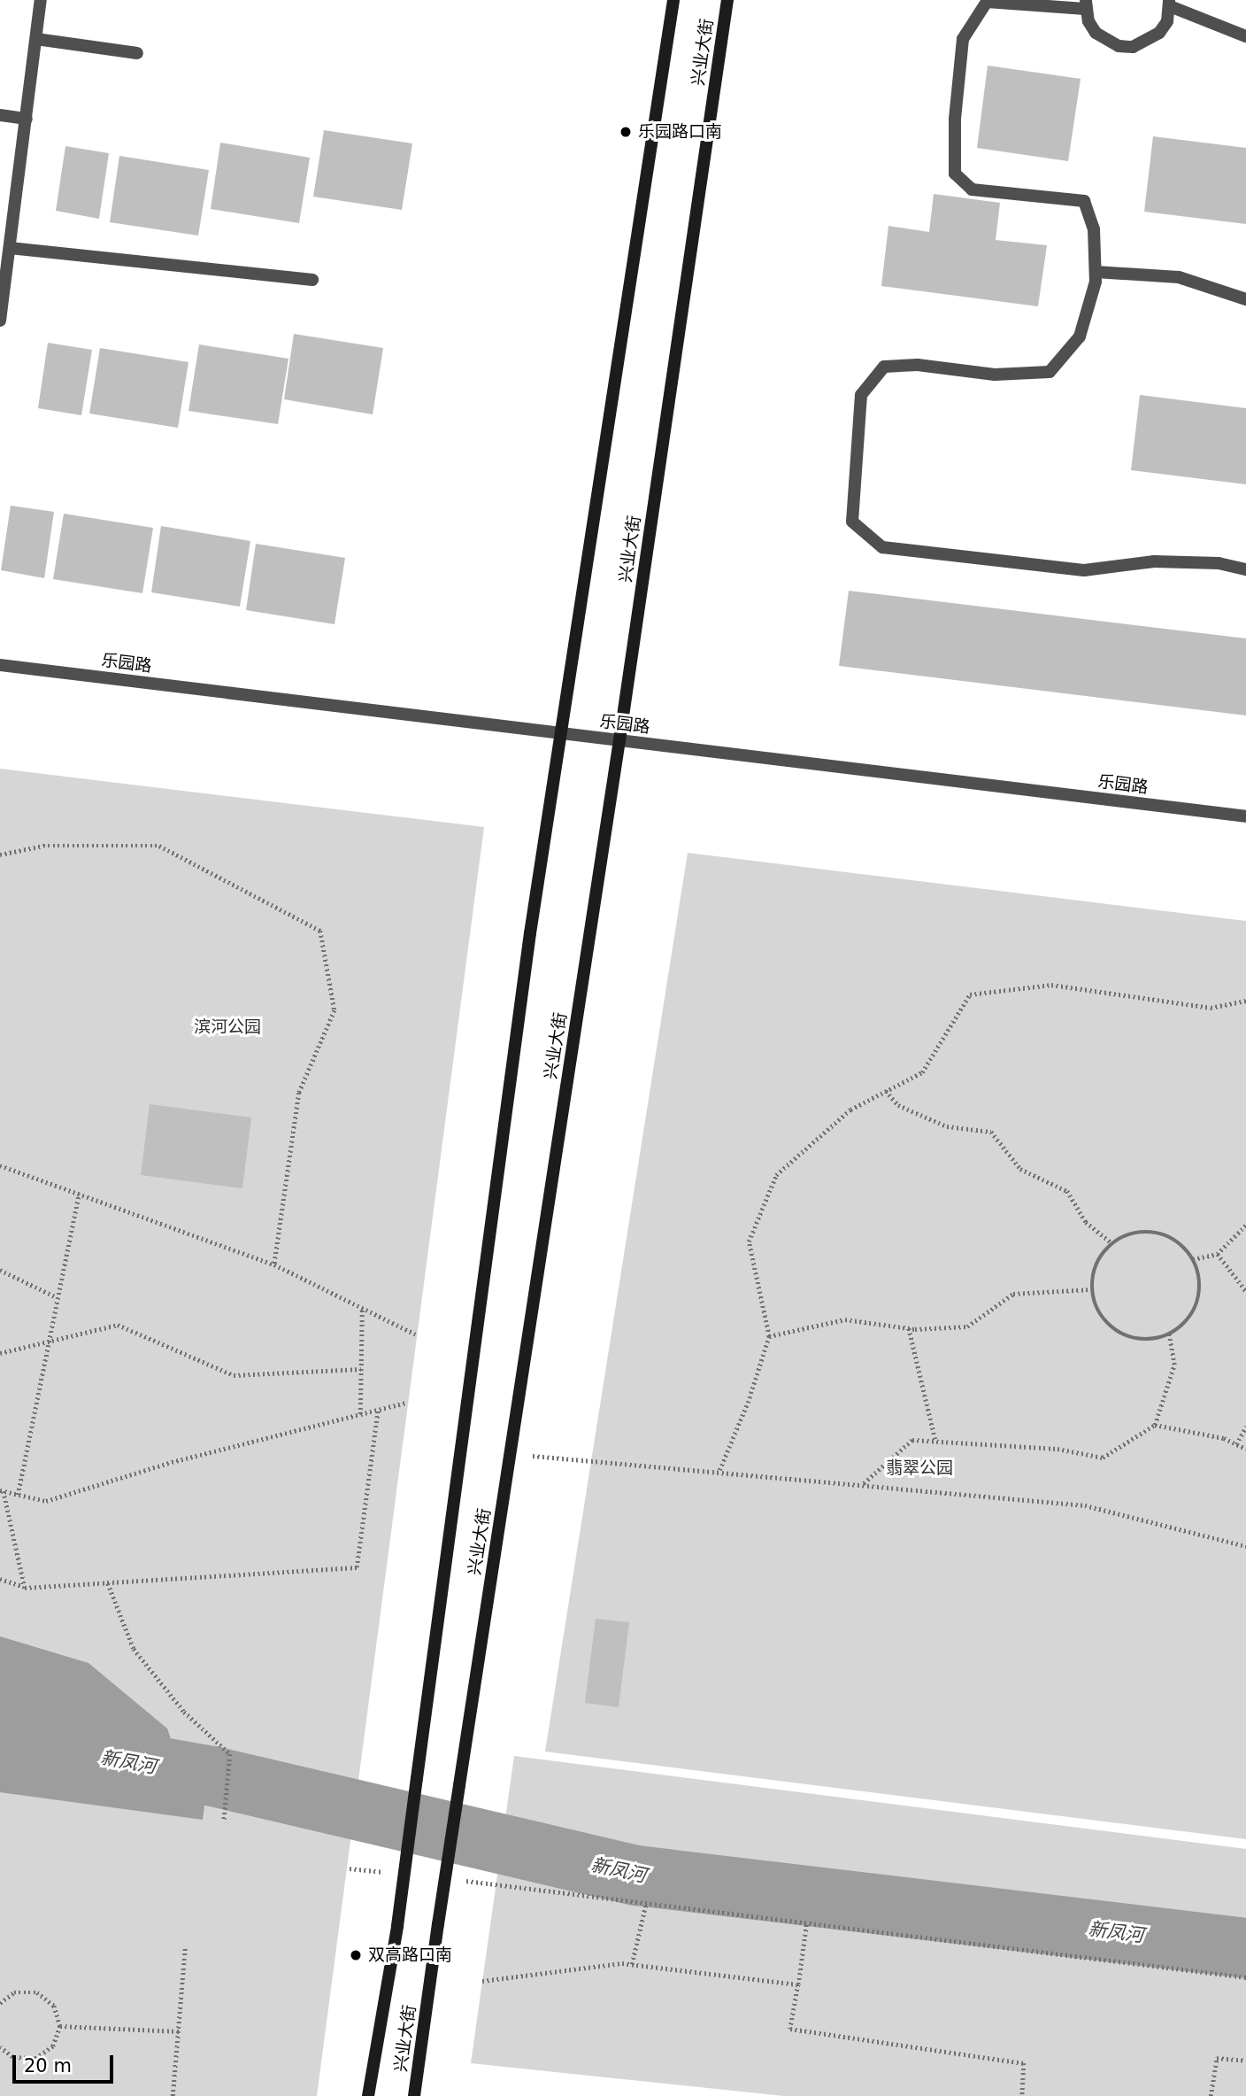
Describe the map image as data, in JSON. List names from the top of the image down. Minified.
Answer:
{"streets":{"main road":["兴业大街"],"street":["乐园路"]},"crossings":[["兴业大街","乐园路"]],"water":["新凤河"],"parks":["滨河公园","翡翠公园"],"places":["乐园路口南","双高路口南"],"scale_bar":"20 m"}
